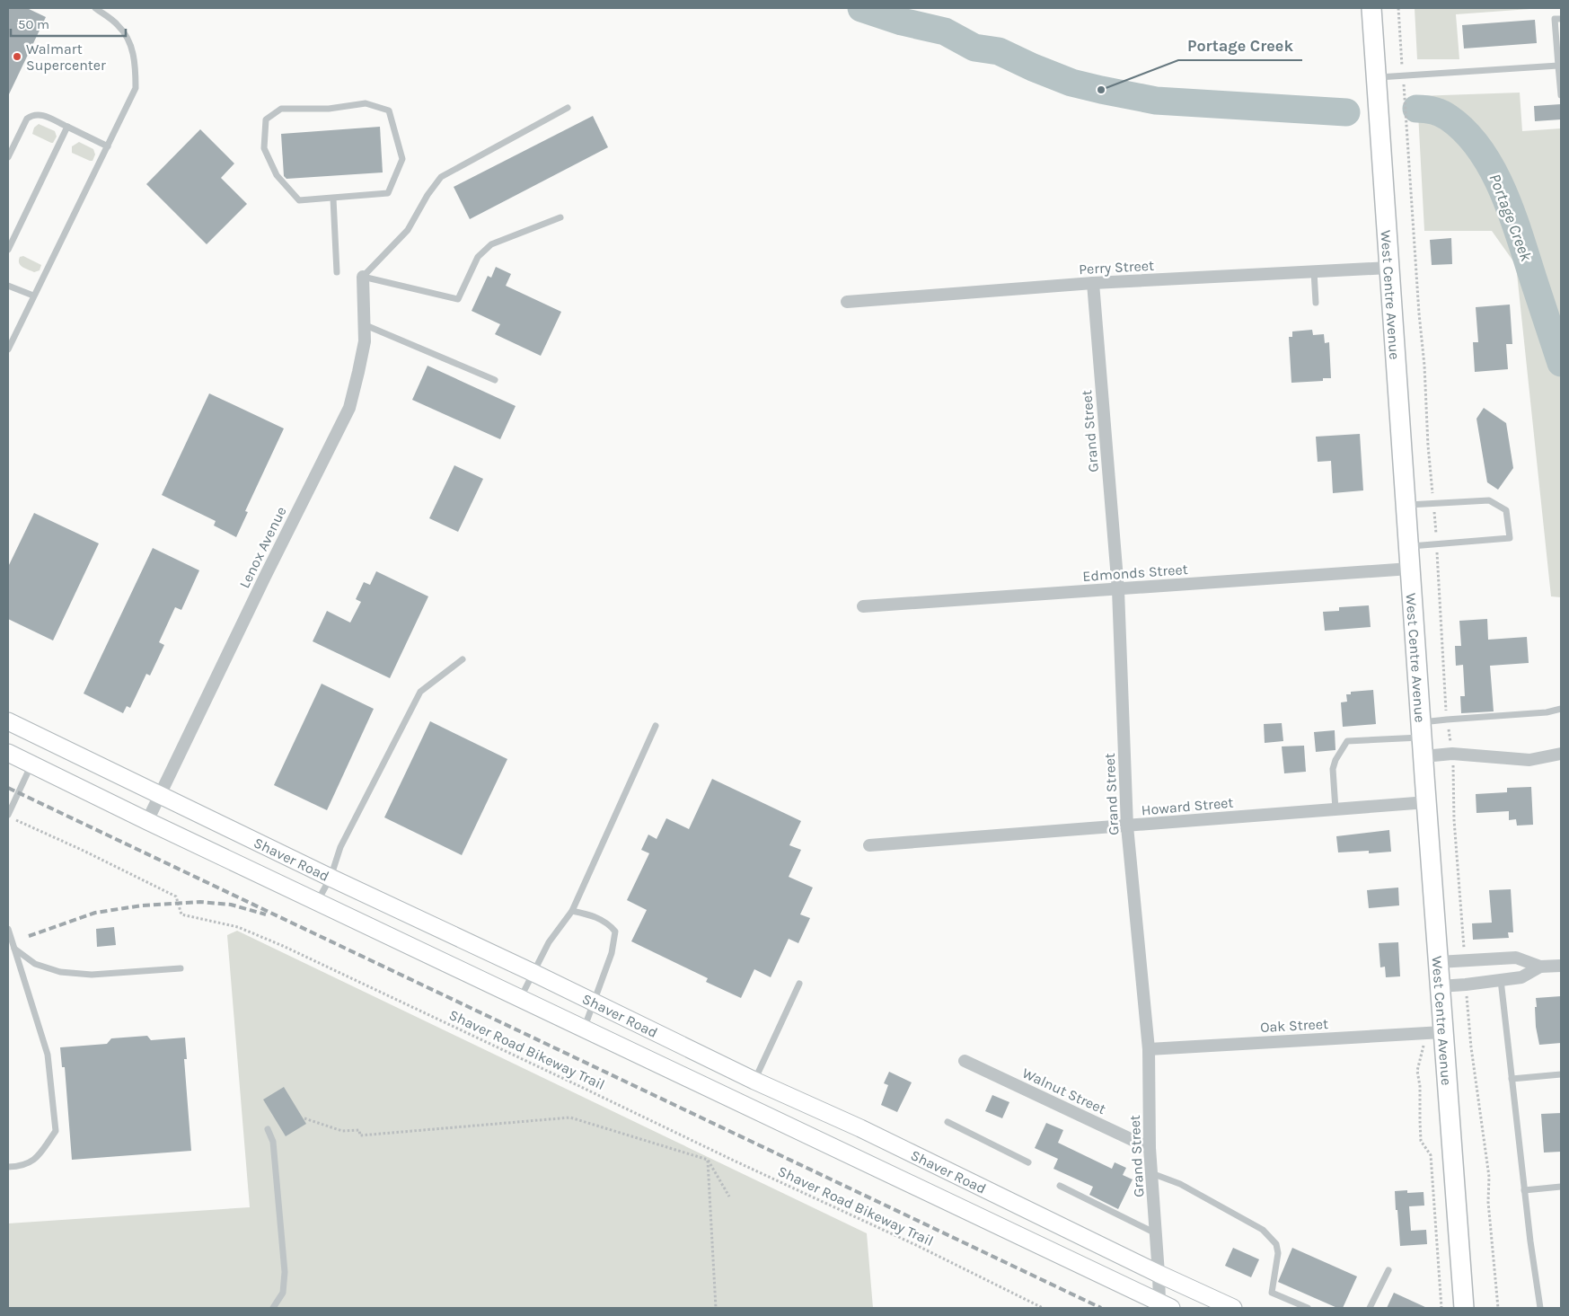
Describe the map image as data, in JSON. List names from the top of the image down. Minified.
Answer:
{"streets":{"main road":["West Centre Avenue","Shaver Road"],"street":["Perry Street","Grand Street","Lenox Avenue","Edmonds Street","Howard Street","Oak Street","Walnut Street"],"path":["Shaver Road Bikeway Trail"]},"crossings":[["Perry Street","West Centre Avenue"],["Perry Street","Grand Street"],["West Centre Avenue","Edmonds Street"],["West Centre Avenue","Howard Street"],["West Centre Avenue","Oak Street"],["Grand Street","Edmonds Street"],["Grand Street","Howard Street"],["Grand Street","Shaver Road"],["Grand Street","Oak Street"],["Grand Street","Walnut Street"],["Lenox Avenue","Shaver Road"]],"water":["Portage Creek"],"places":["Walmart Supercenter","Portage Creek"],"scale_bar":"50 m"}
